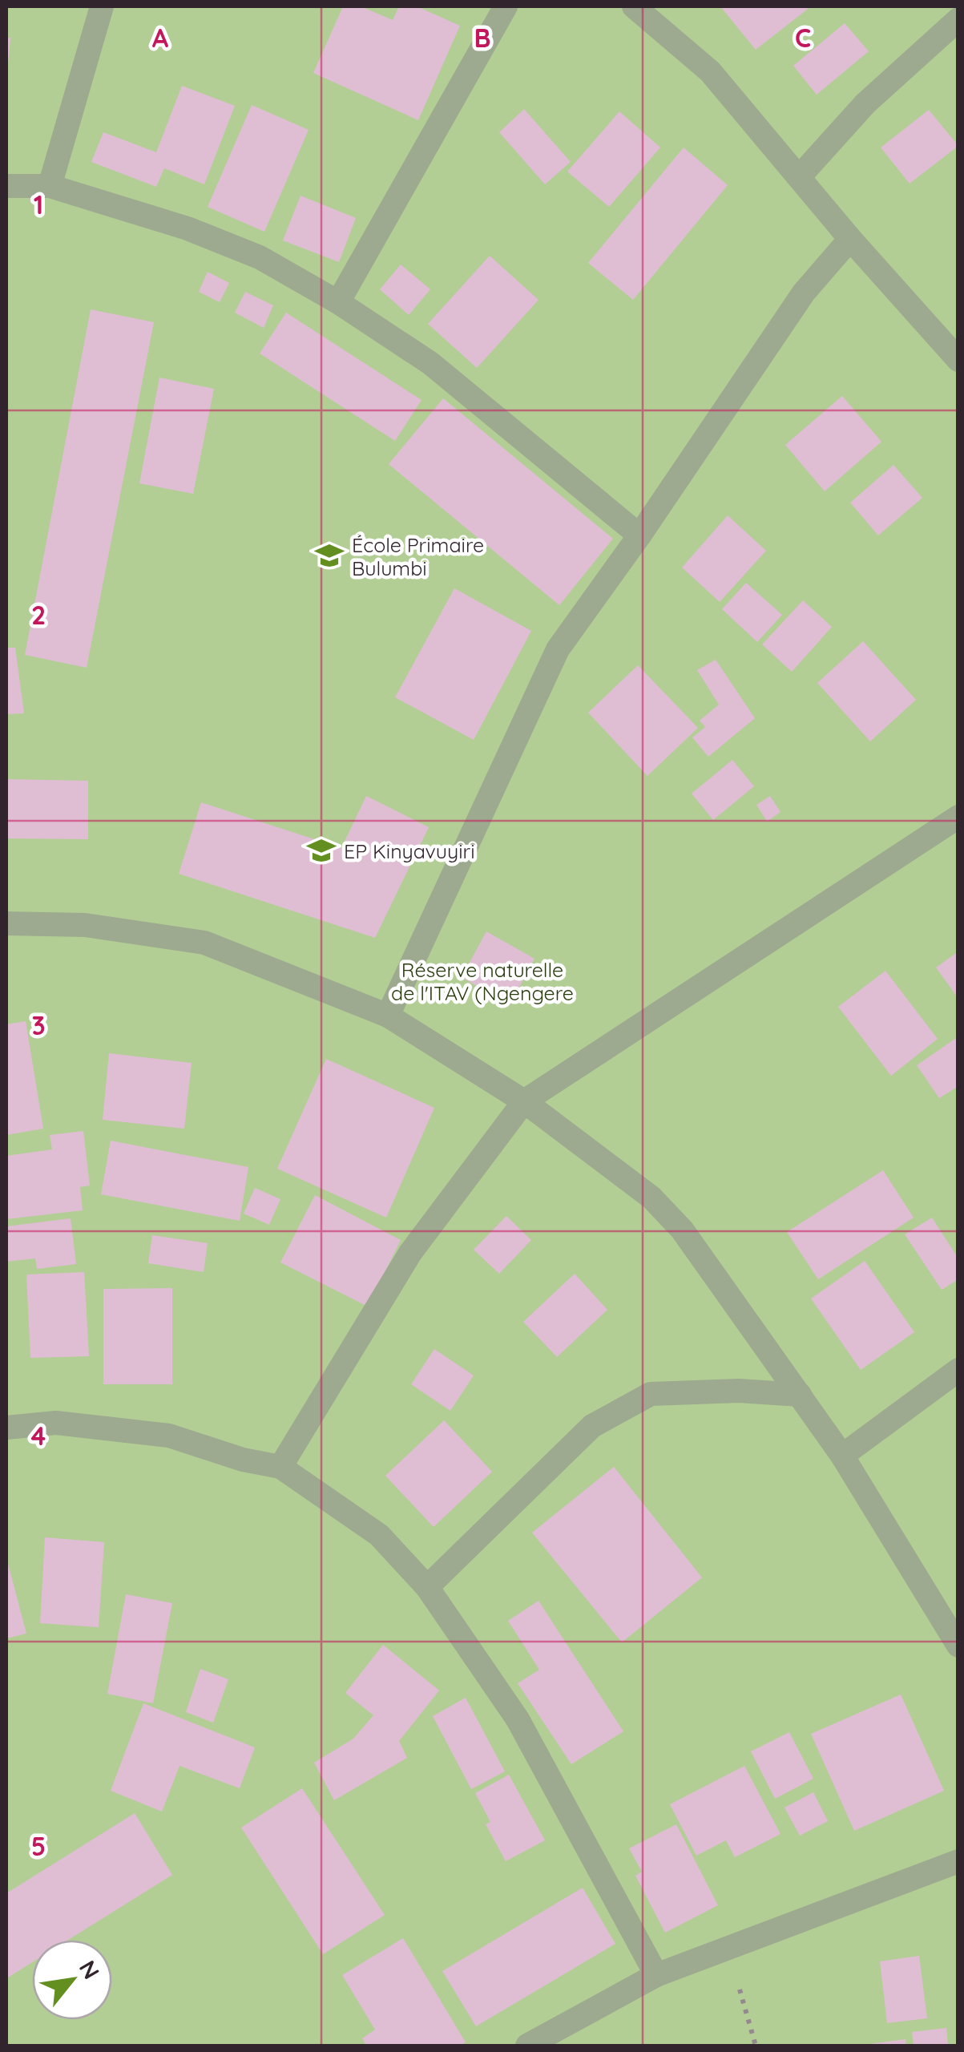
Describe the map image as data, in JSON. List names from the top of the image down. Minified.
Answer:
{"parks":["Réserve naturelle de l'ITAV (Ngengere"],"places":{"school or university":["École Primaire Bulumbi","EP Kinyavuyiri"]},"north":"top right","grid":{"columns":["A","B","C"],"rows":["1","2","3","4","5"]}}
